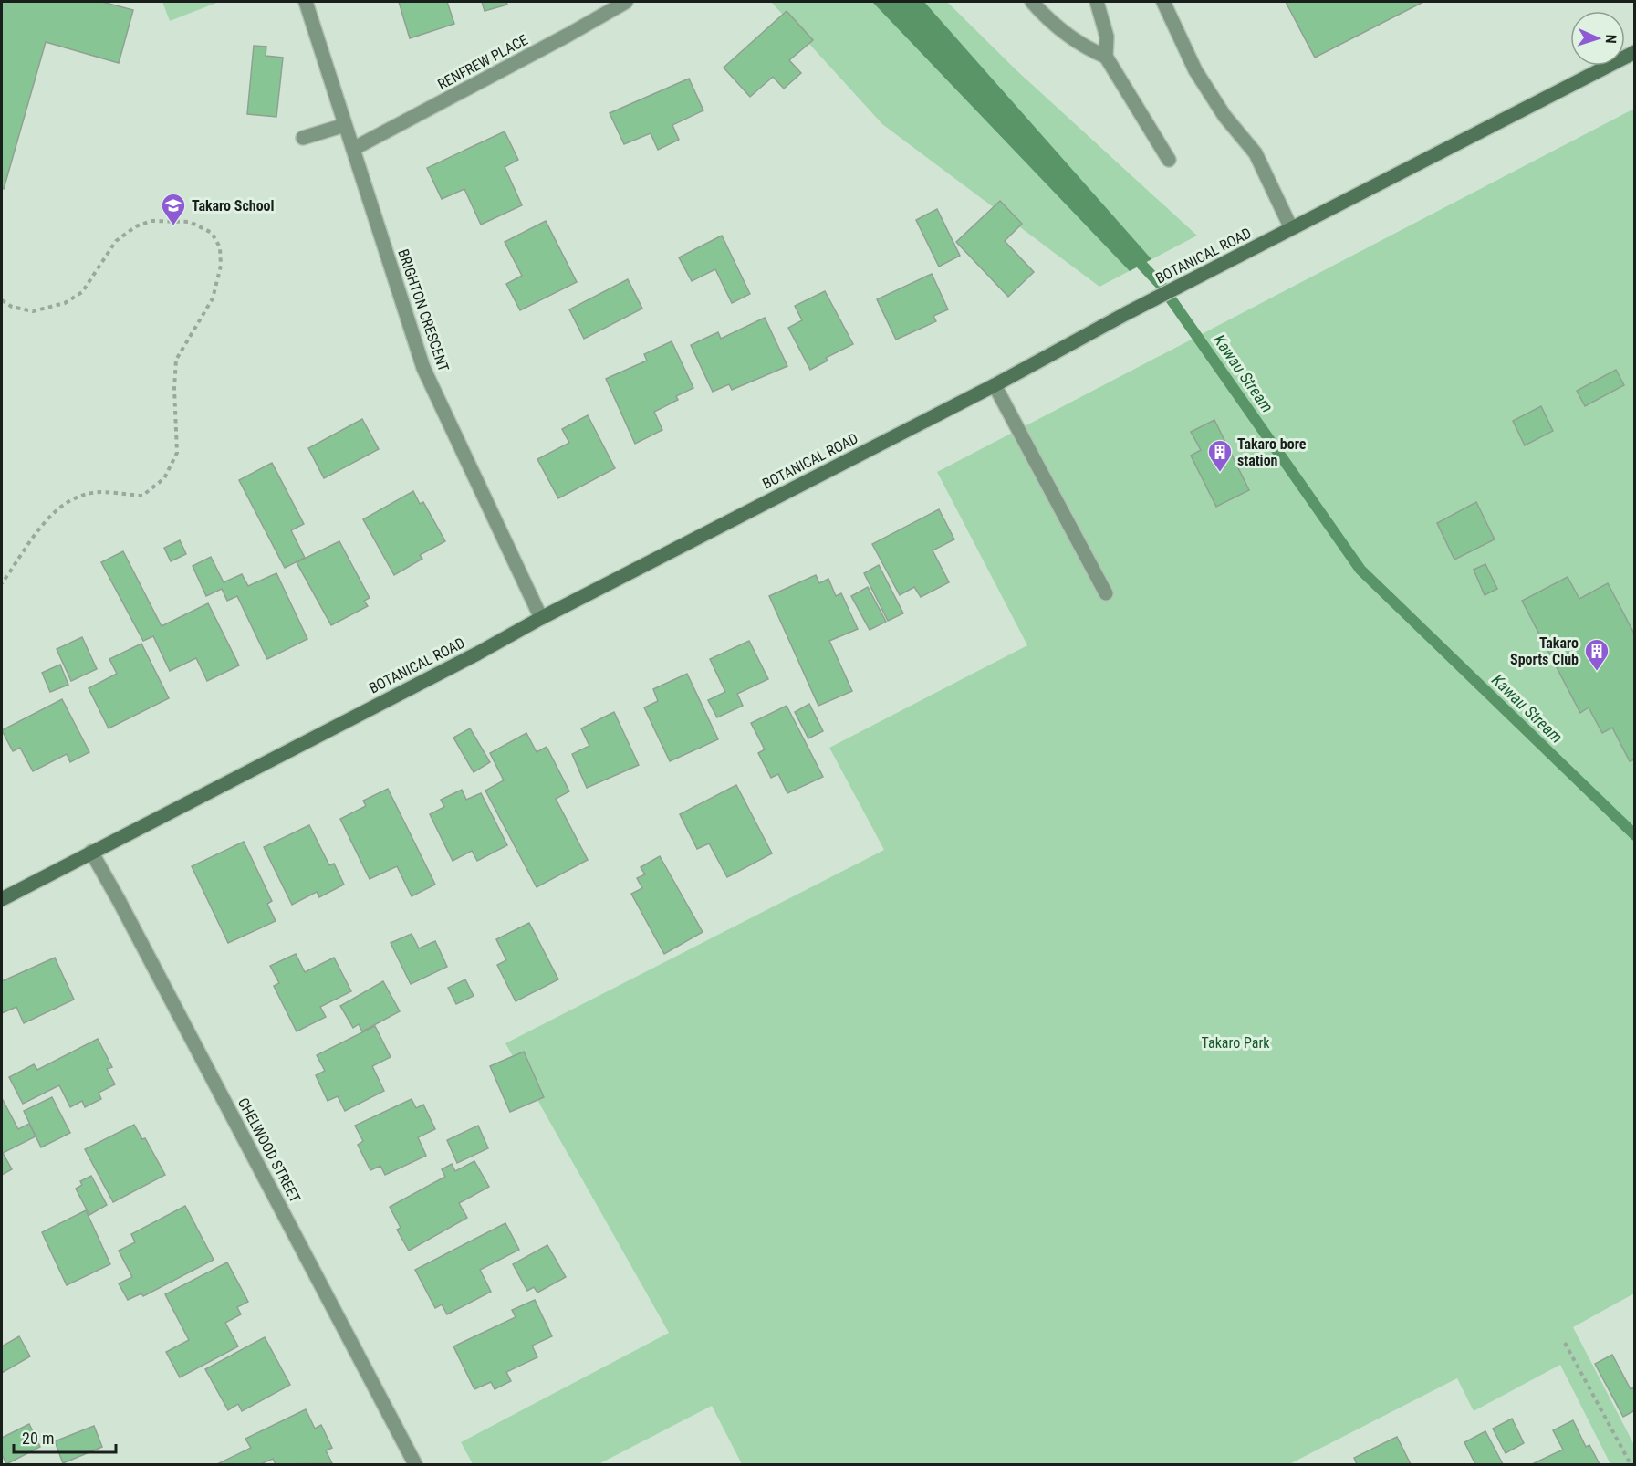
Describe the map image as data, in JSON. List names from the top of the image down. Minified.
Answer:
{"streets":{"main road":["BOTANICAL ROAD"],"street":["RENFREW PLACE","BRIGHTON CRESCENT","CHELWOOD STREET"]},"crossings":[["RENFREW PLACE","BRIGHTON CRESCENT"],["BOTANICAL ROAD","BRIGHTON CRESCENT"],["BOTANICAL ROAD","CHELWOOD STREET"]],"water":["Kawau Stream"],"parks":["Takaro Park"],"places":{"school or university":["Takaro School"],"building":["Takaro bore station","Takaro Sports Club"]},"scale_bar":"20 m","north":"right"}
